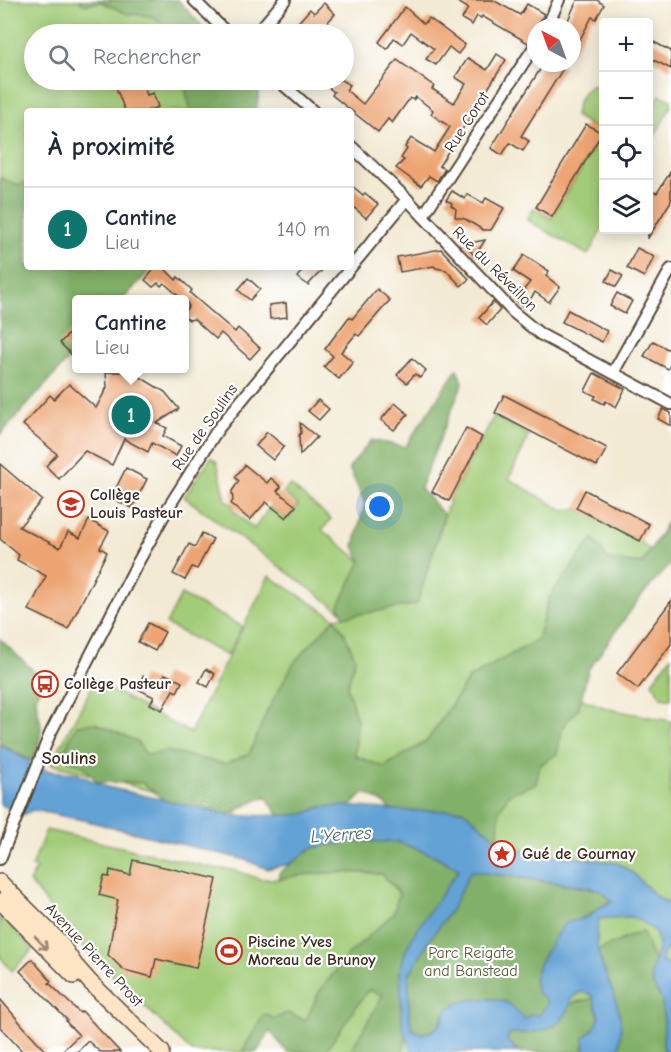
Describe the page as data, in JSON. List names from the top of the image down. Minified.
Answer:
{"streets":{"main road":["Avenue Pierre Prost"],"street":["Rue Corot","Rue du Réveillon","Rue de Soulins"]},"crossings":[["Rue Corot","Rue du Réveillon"],["Rue du Réveillon","Rue de Soulins"]],"districts":["Soulins"],"water":["L'Yerres"],"parks":["Parc Reigate and Banstead"],"places":{"school or university":["Collège Louis Pasteur"],"bus stop":["Collège Pasteur"],"place":["Gué de Gournay"],"sports":["Piscine Yves Moreau de Brunoy"]},"north":"top left","page":{"map_buttons":["+","−"],"search":"Rechercher","heading":"À proximité","list":[{"mark":"1","name":"Cantine","note":"Lieu","value":"140 m"}],"popup":["Cantine","Lieu"],"pins":"1"}}
